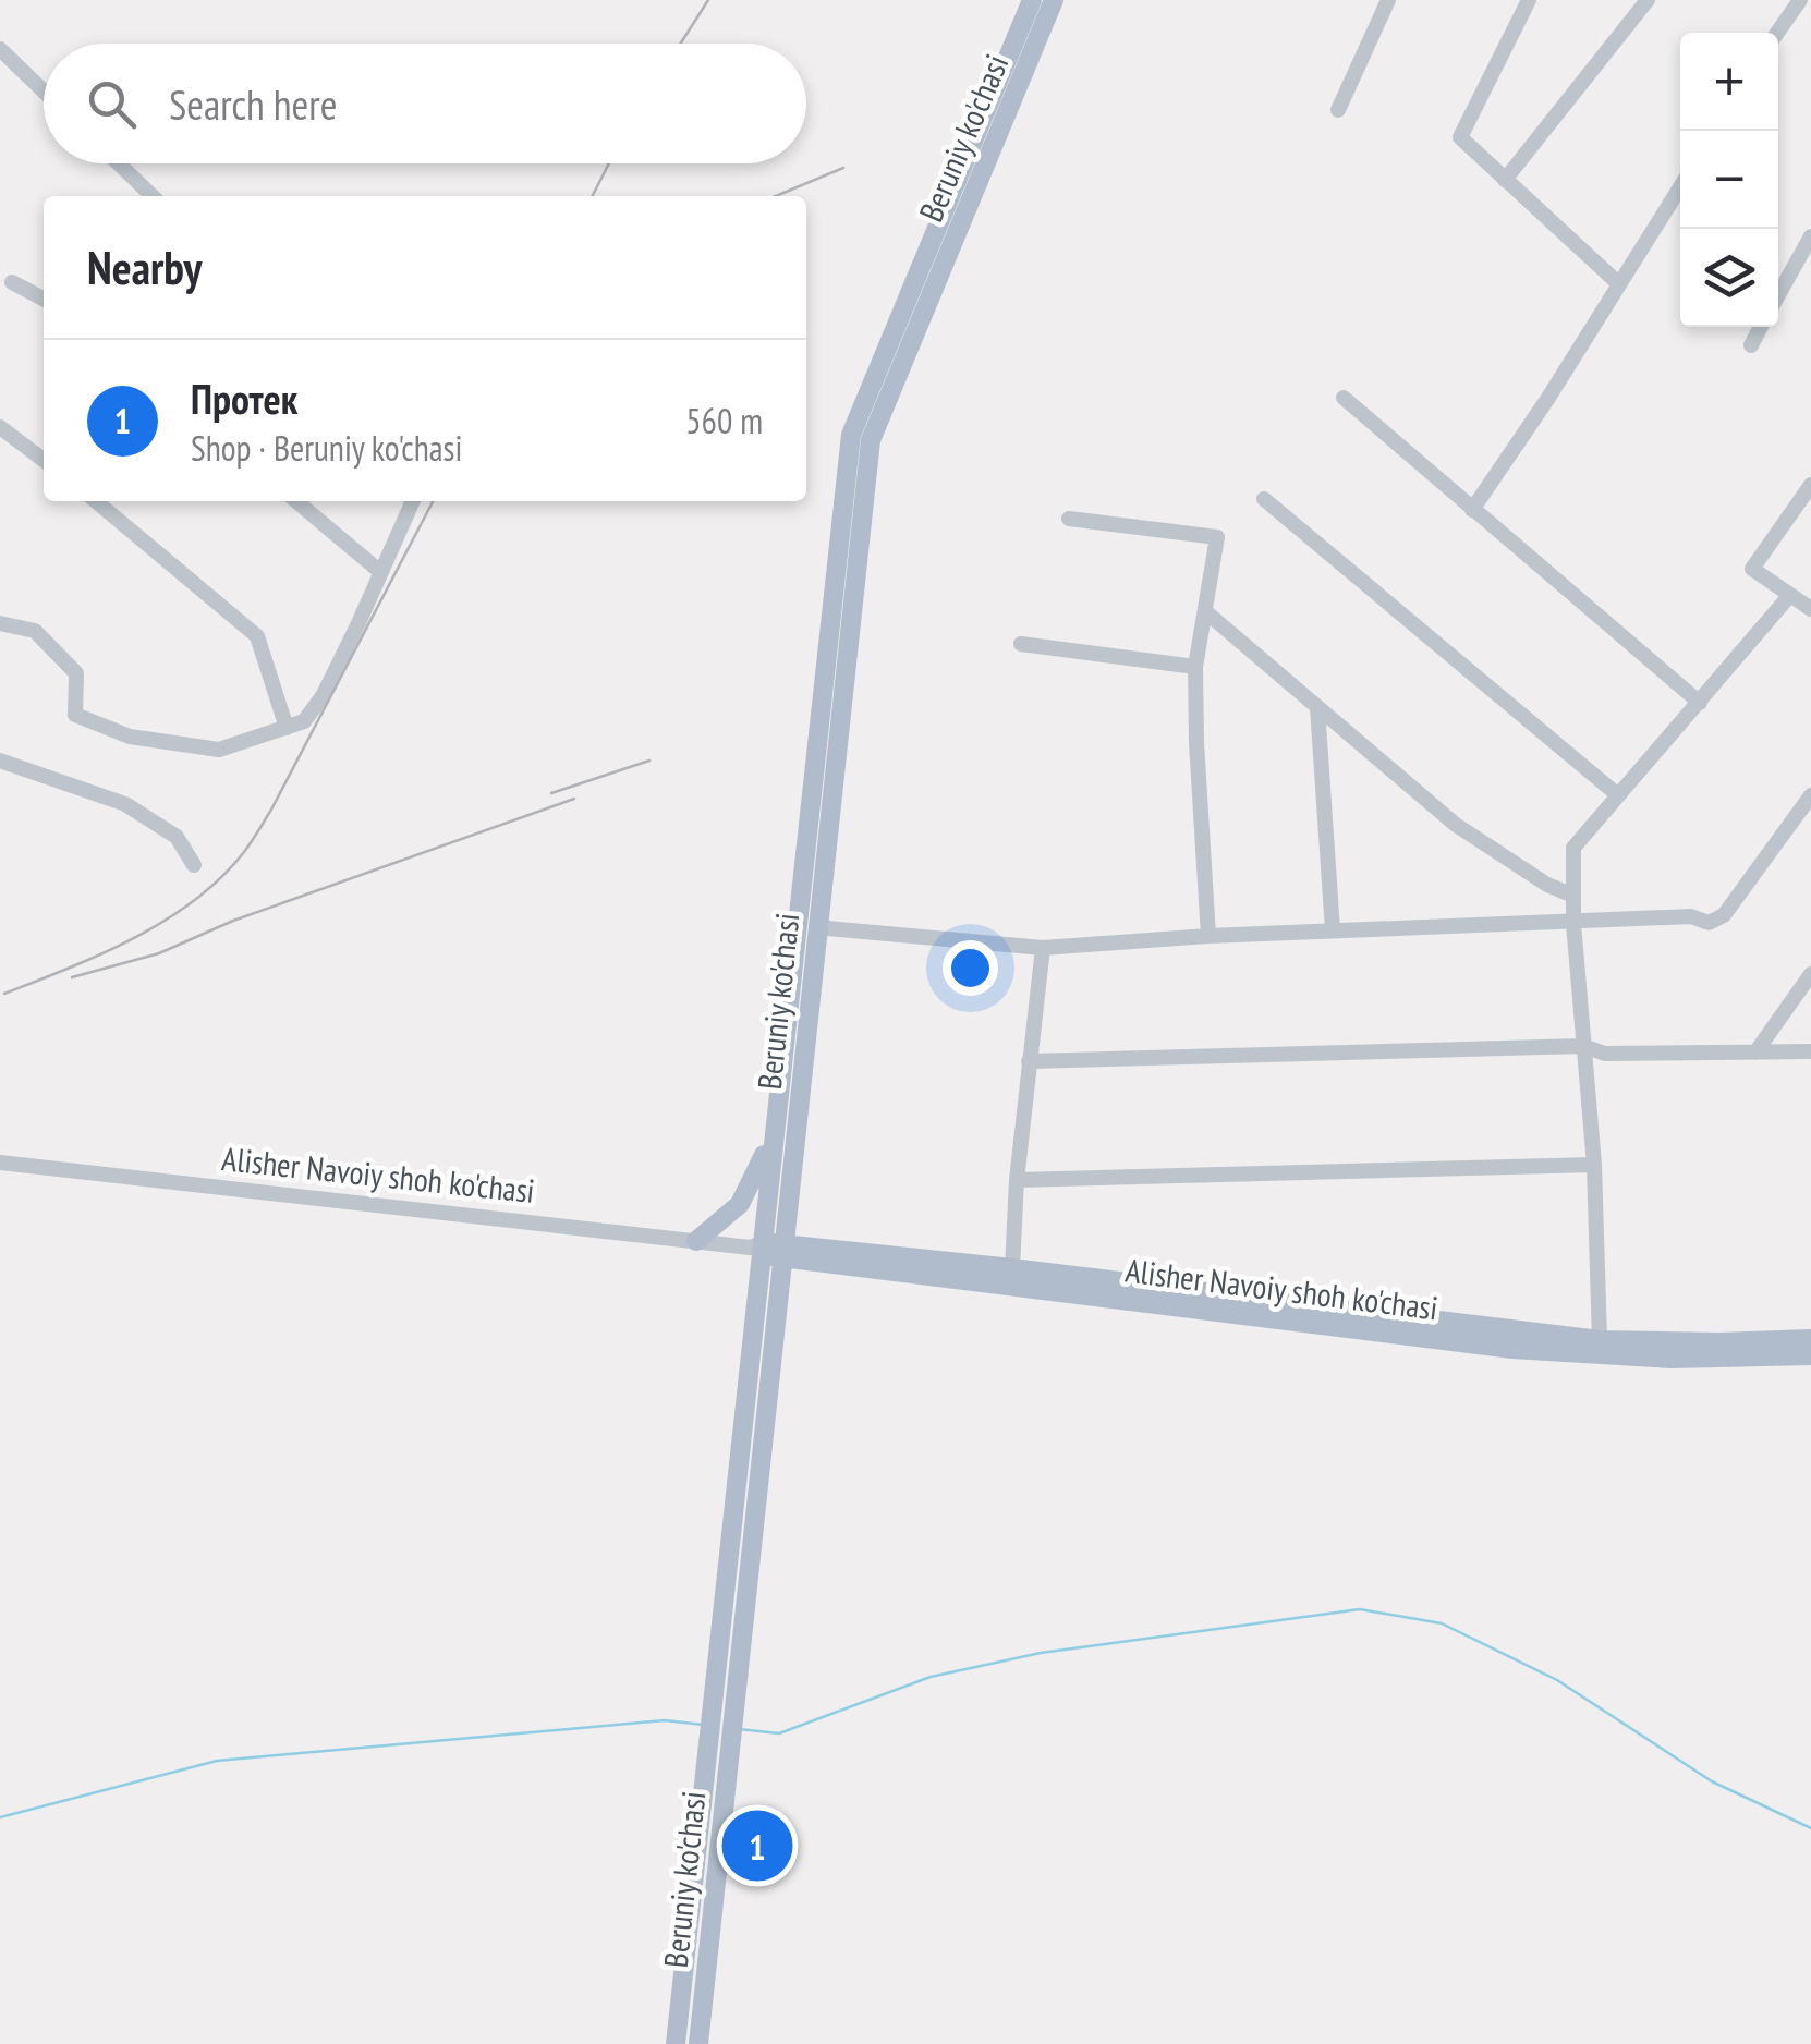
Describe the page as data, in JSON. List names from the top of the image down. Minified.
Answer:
{"streets":{"main road":["Beruniy ko'chasi","Alisher Navoiy shoh ko'chasi"]},"crossings":[["Beruniy ko'chasi","Alisher Navoiy shoh ko'chasi"]],"page":{"map_buttons":["+","−"],"search":"Search here","heading":"Nearby","list":[{"mark":"1","name":"Протек","note":"Shop · Beruniy ko'chasi","value":"560 m"}],"pins":"1"}}
